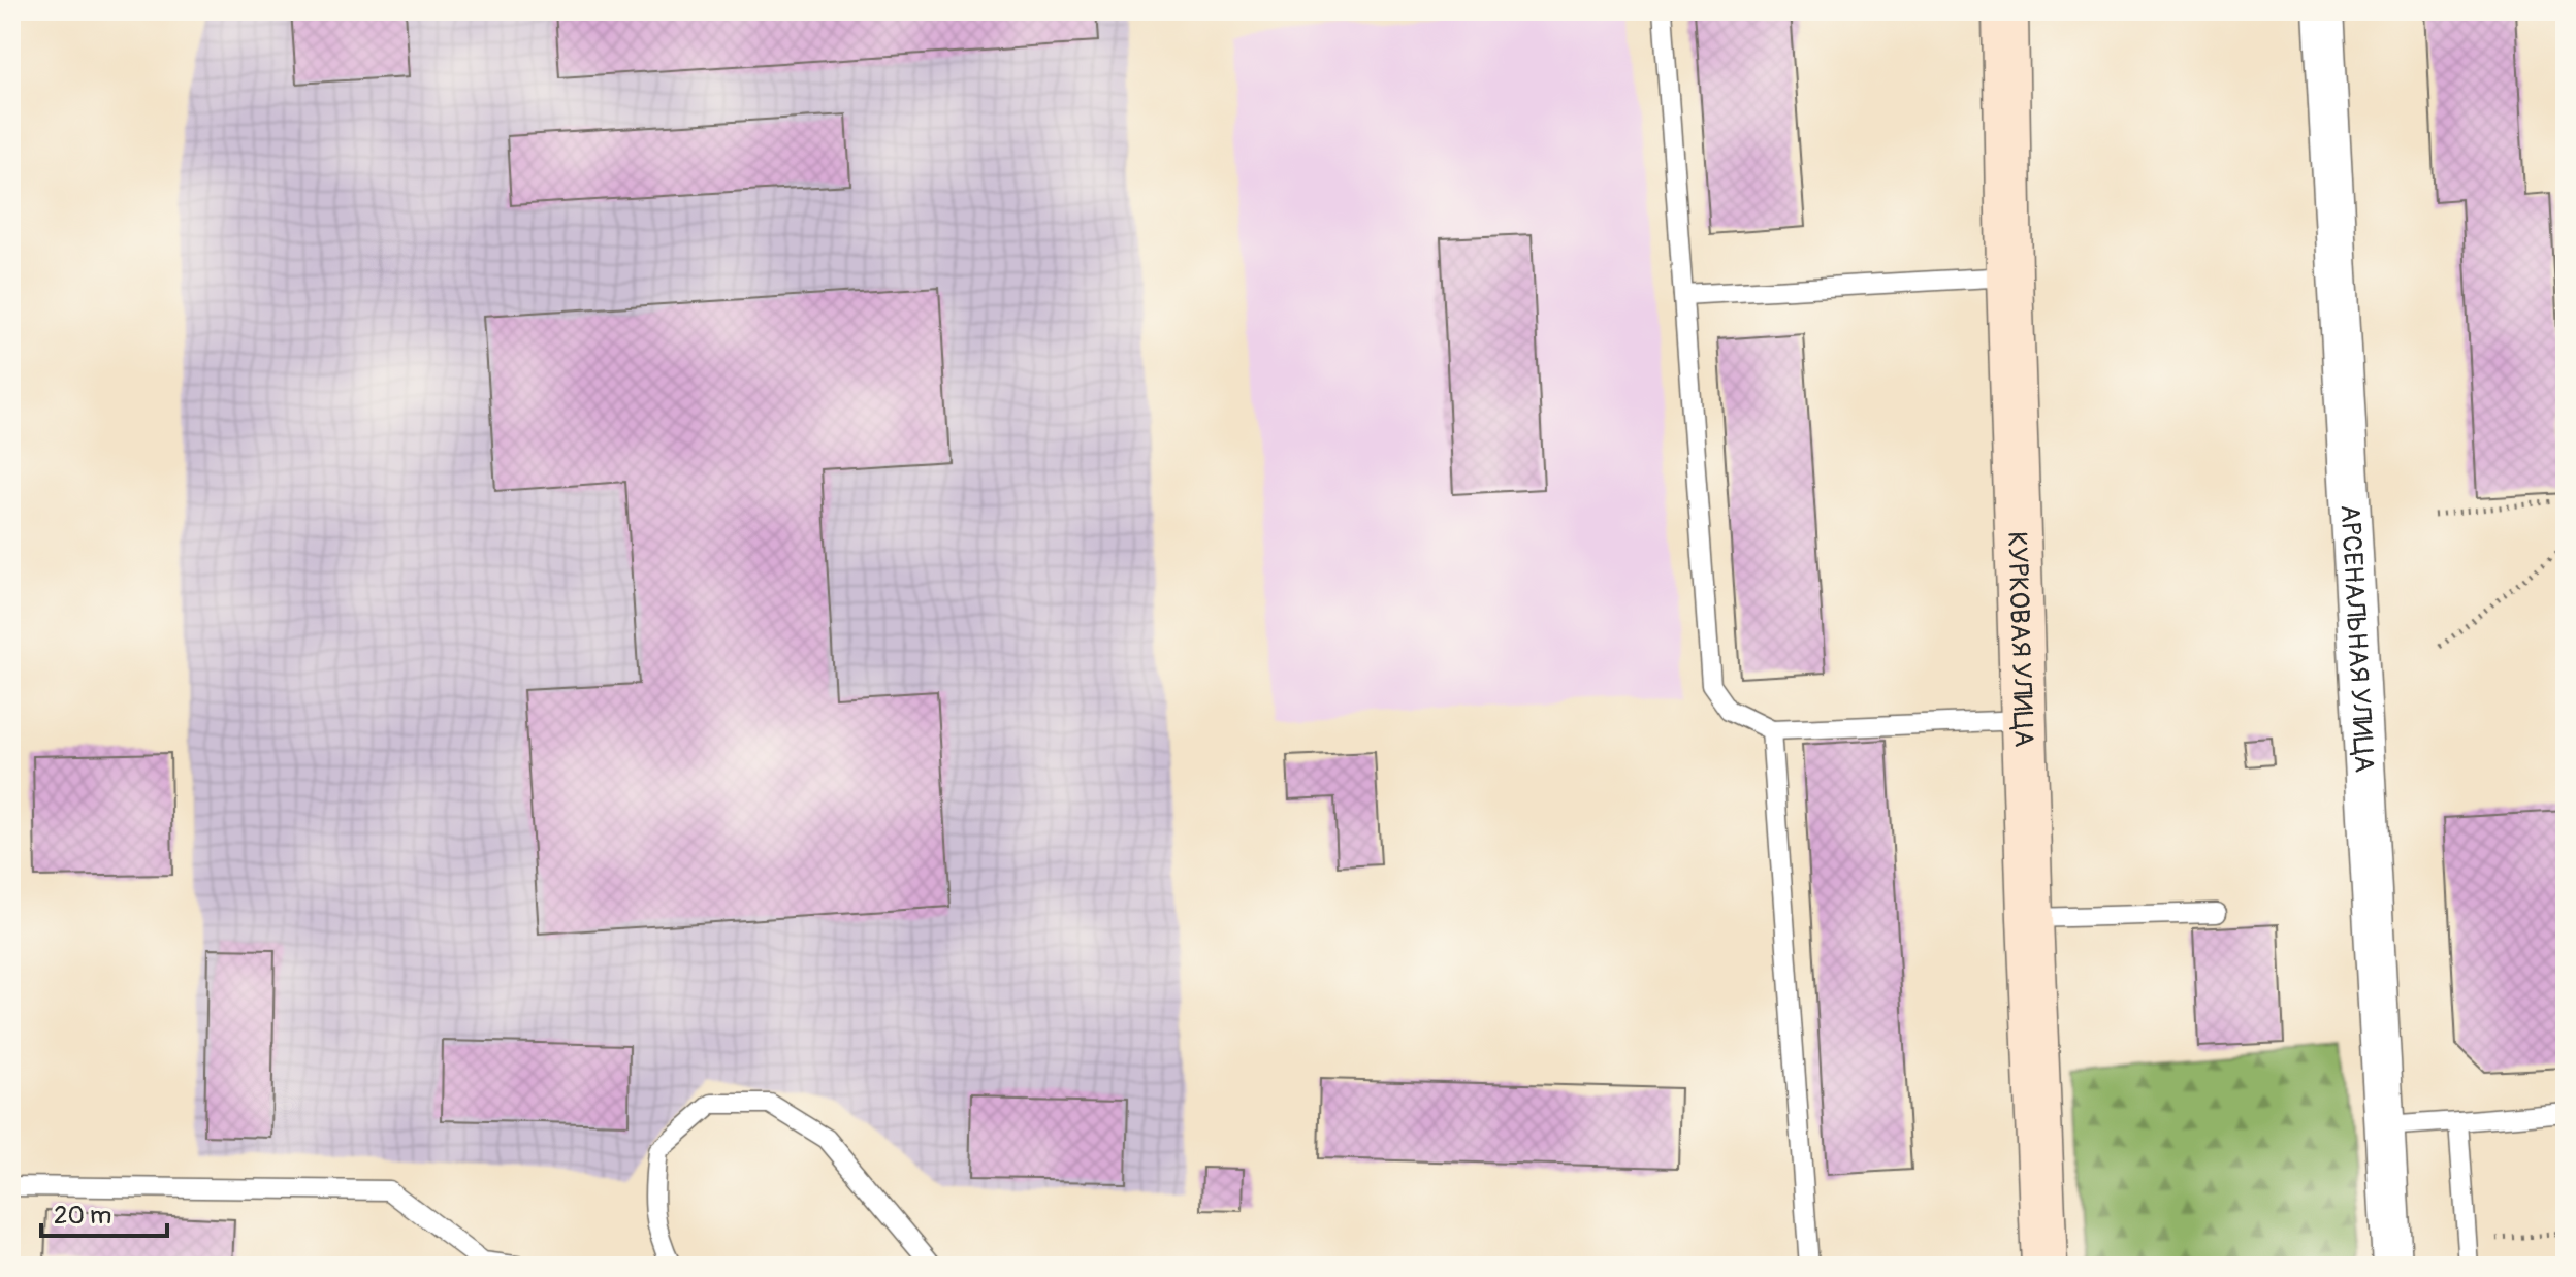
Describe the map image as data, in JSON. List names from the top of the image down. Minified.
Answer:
{"streets":{"street":["КУРКОВАЯ УЛИЦА","АРСЕНАЛЬНАЯ УЛИЦА"]},"scale_bar":"20 m"}
